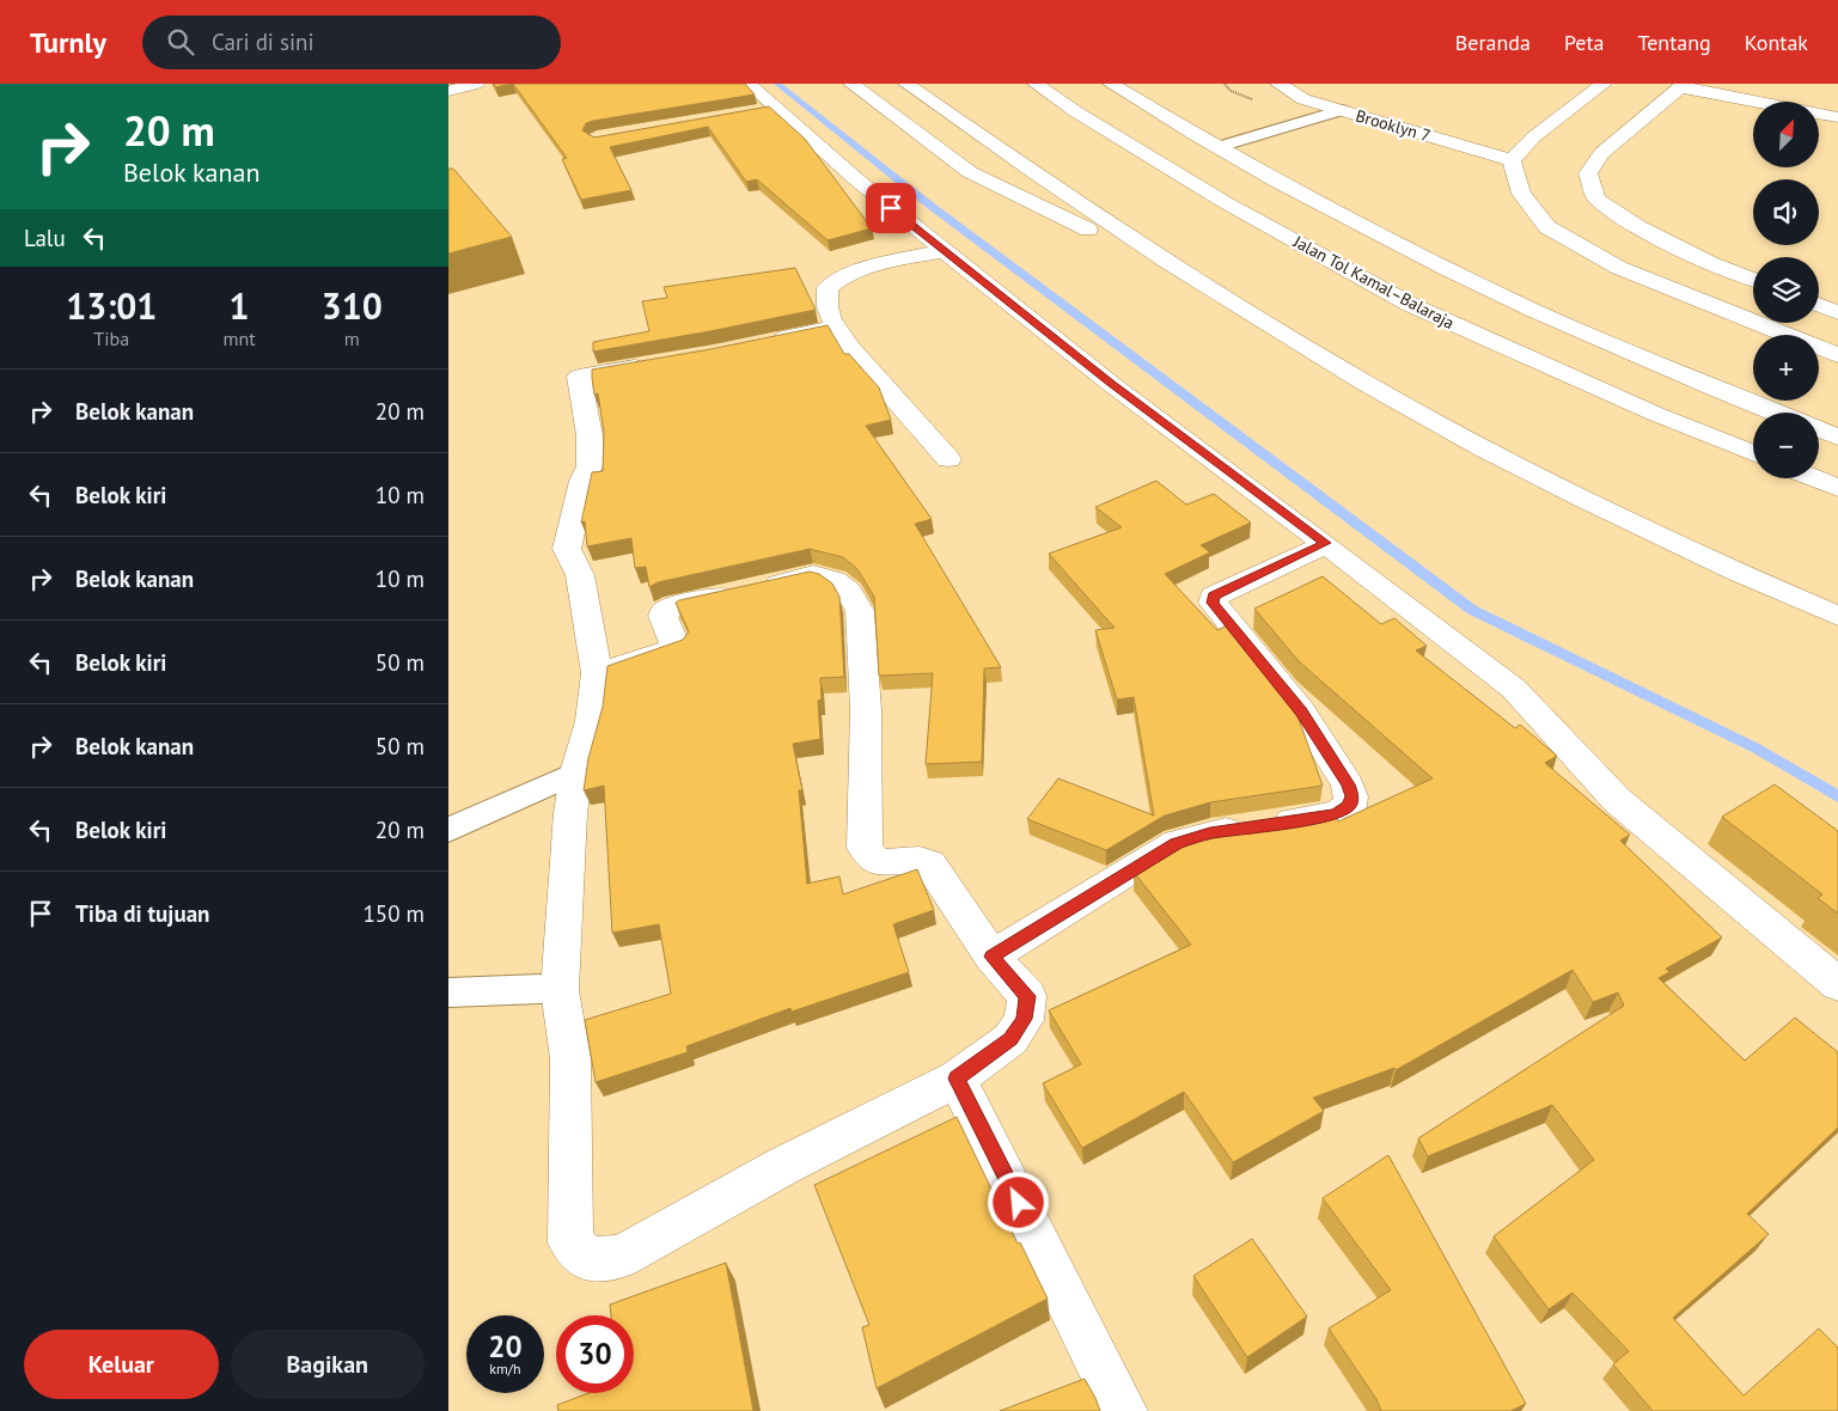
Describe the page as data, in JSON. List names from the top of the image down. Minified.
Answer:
{"streets":{"main road":["Brooklyn 7","Jalan Tol Kamal–Balaraja"]},"north":"top right","page":{"header":"Turnly","search":"Cari di sini","nav":["Beranda","Peta","Tentang","Kontak"],"turn":["20 m","Belok kanan"],"map_buttons":["+","−"],"then":"Lalu","eta":["13:01","Tiba","1","mnt","310","m"],"list":[{"name":"Belok kanan","value":"20 m"},{"name":"Belok kiri","value":"10 m"},{"name":"Belok kanan","value":"10 m"},{"name":"Belok kiri","value":"50 m"},{"name":"Belok kanan","value":"50 m"},{"name":"Belok kiri","value":"20 m"},{"name":"Tiba di tujuan","value":"150 m"}],"speed":"20 km/h","limit":"30","buttons":["Keluar","Bagikan"]}}
